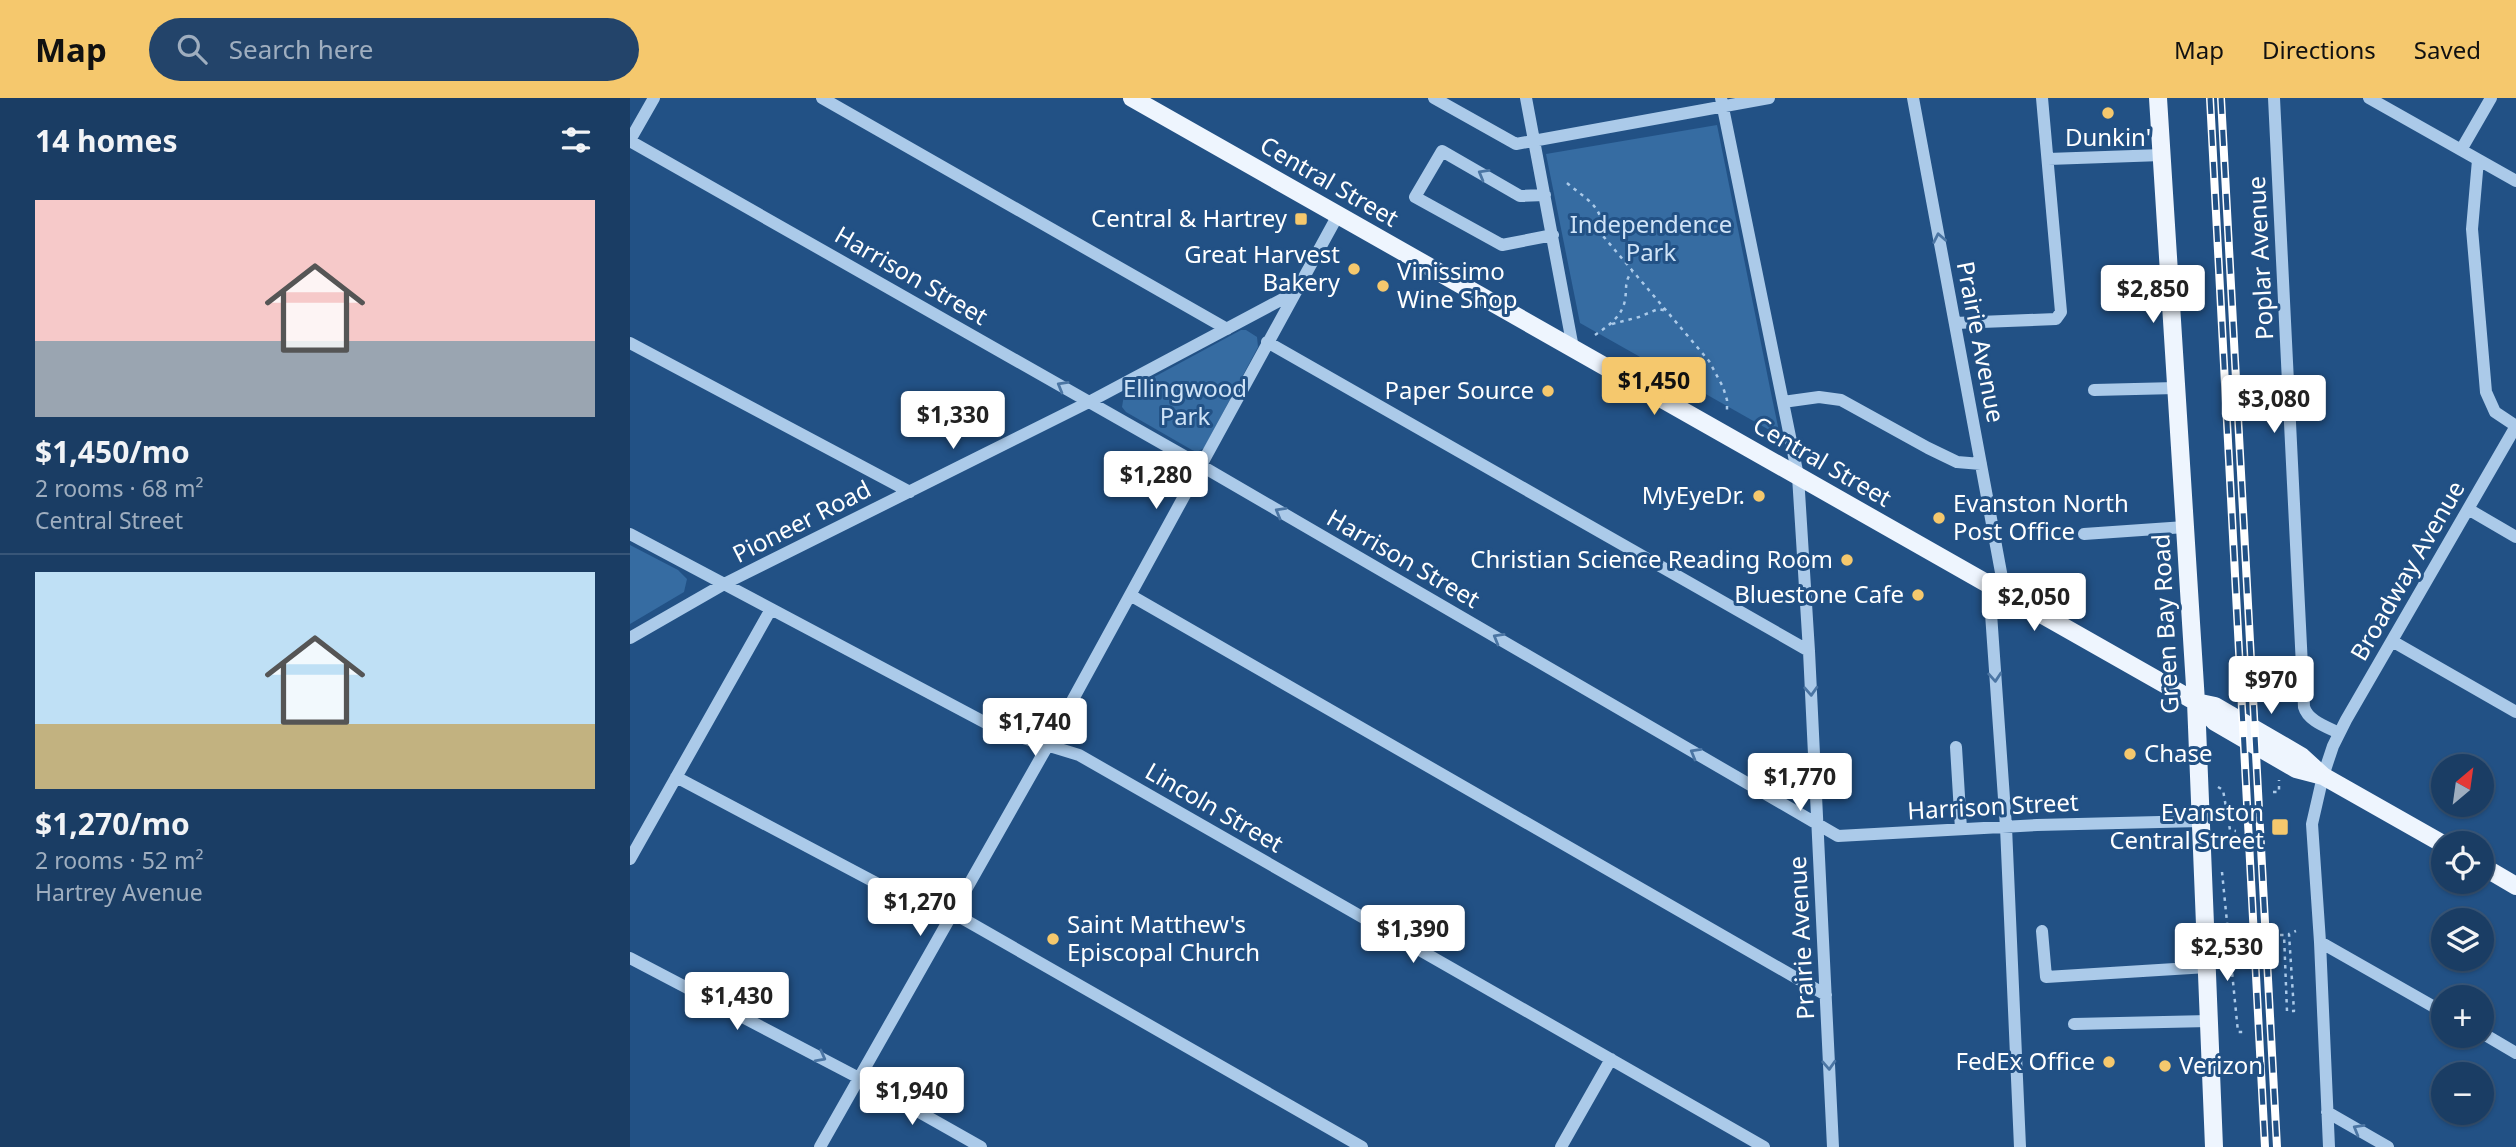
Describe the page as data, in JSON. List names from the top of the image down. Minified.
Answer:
{"streets":{"main road":["Central Street","Green Bay Road"],"street":["Poplar Avenue","Harrison Street","Prairie Avenue","Pioneer Road","Broadway Avenue","Lincoln Street"]},"crossings":[["Central Street","Prairie Avenue"],["Central Street","Broadway Avenue"],["Central Street","Green Bay Road"],["Poplar Avenue","Broadway Avenue"],["Harrison Street","Prairie Avenue"],["Harrison Street","Pioneer Road"],["Harrison Street","Green Bay Road"],["Pioneer Road","Lincoln Street"]],"one_way":["Harrison Street"],"parks":["Independence Park","Ellingwood Park"],"places":{"other":["Dunkin'","Great Harvest Bakery","Vinissimo Wine Shop","Paper Source","MyEyeDr.","Evanston North Post Office","Christian Science Reading Room","Bluestone Cafe","Chase","Saint Matthew's Episcopal Church","FedEx Office","Verizon"],"transit":["Central & Hartrey","Evanston Central Street"]},"north":"top right","page":{"header":"Map","search":"Search here","nav":["Map","Directions","Saved"],"heading":"14 homes","list":[{"name":"$1,450/mo","note":"2 rooms · 68 m² · Central Street"},{"name":"$1,270/mo","note":"2 rooms · 52 m² · Hartrey Avenue"}],"price":["$2,850","$1,450","$3,080","$1,330","$1,280","$2,050","$970","$1,740","$1,770","$1,270","$1,390","$2,530","$1,430","$1,940"],"map_buttons":["+","−"]}}
